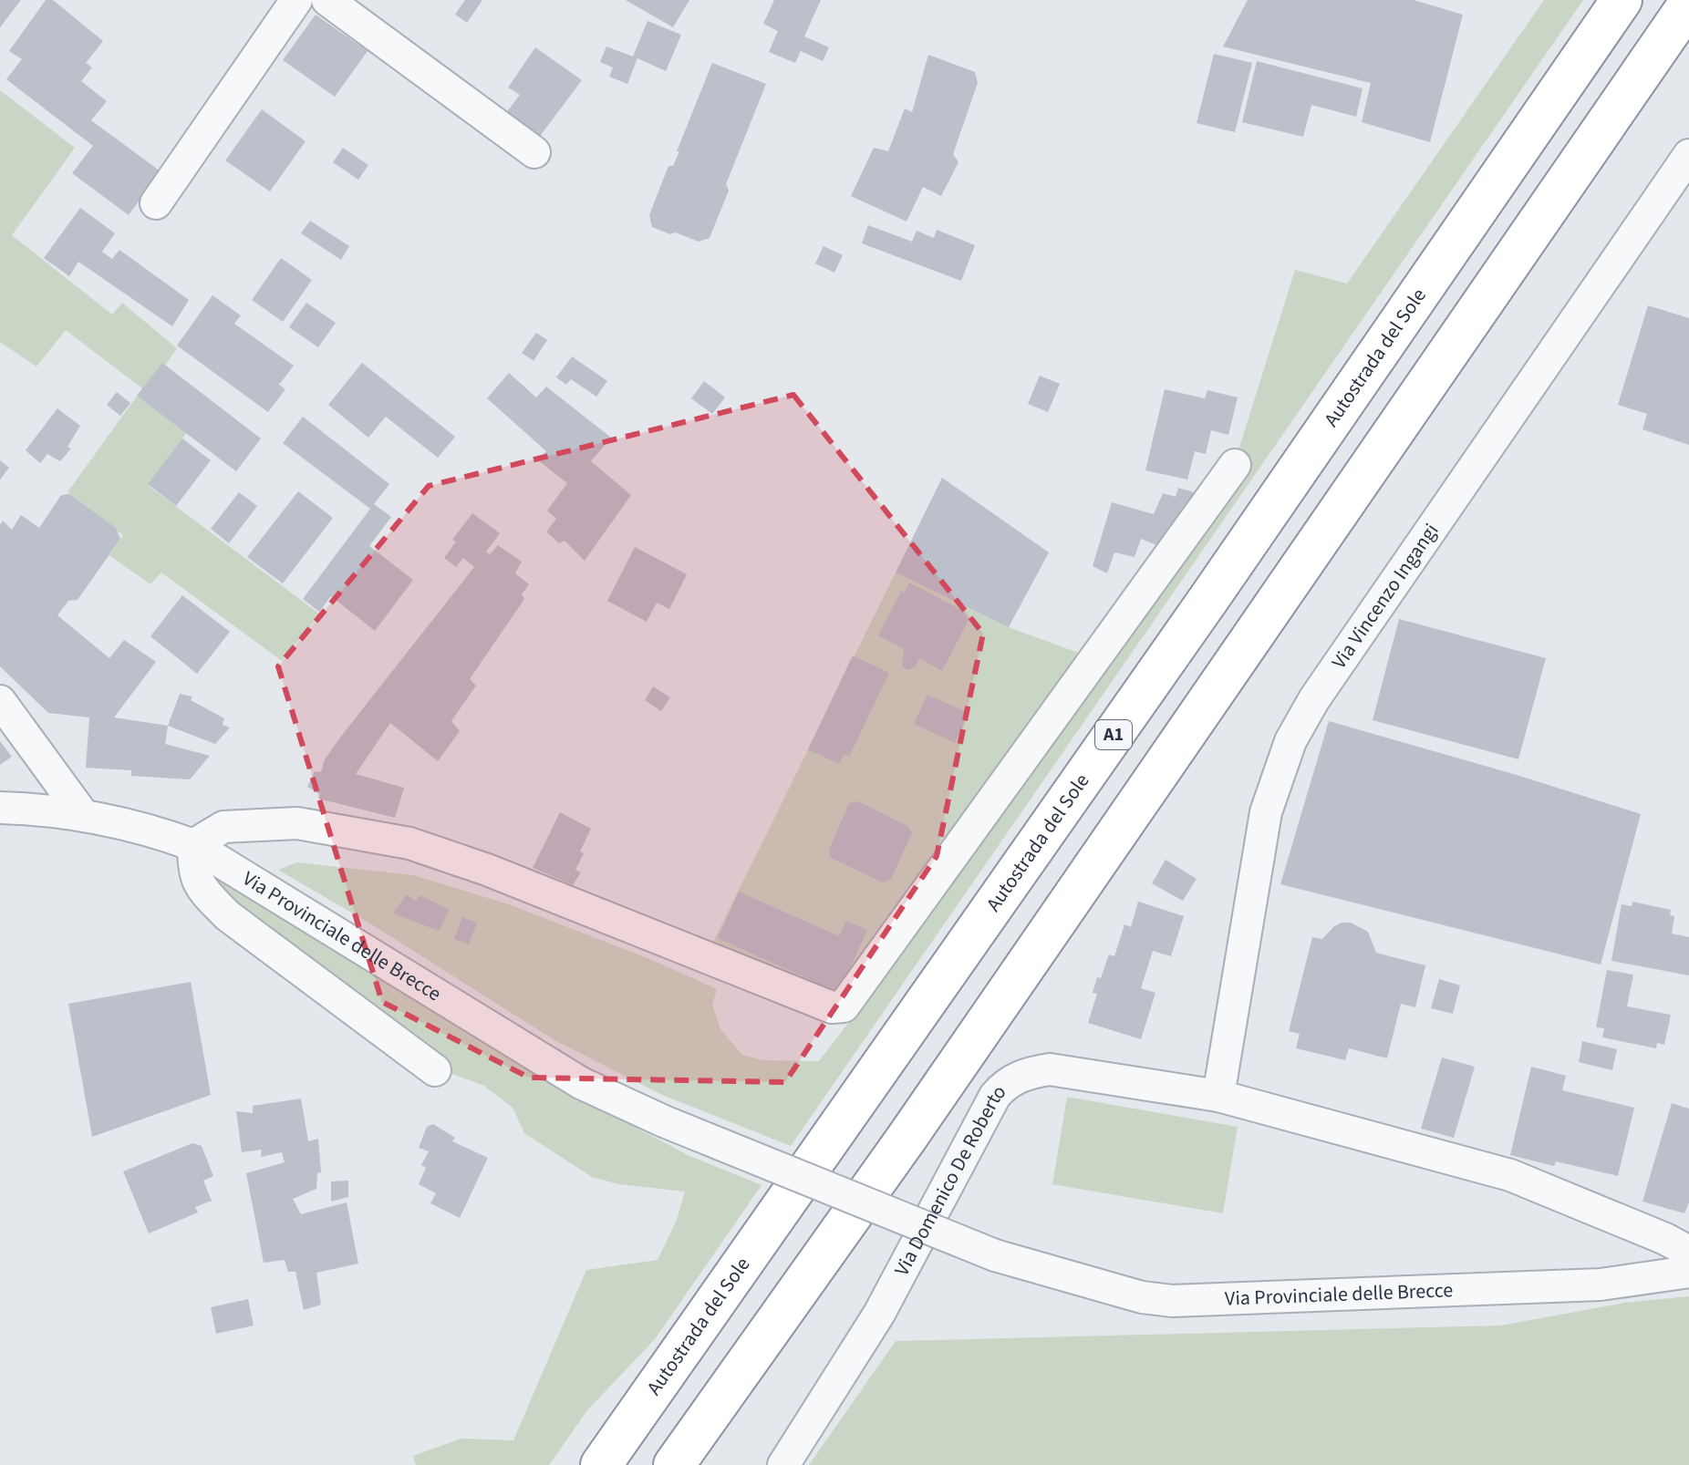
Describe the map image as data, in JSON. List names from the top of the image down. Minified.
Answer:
{"streets":{"highway":["Autostrada del Sole","A1"],"street":["Via Vincenzo Ingangi","Via Provinciale delle Brecce","Via Domenico De Roberto"]},"crossings":[["Via Vincenzo Ingangi","Via Domenico De Roberto"]]}
